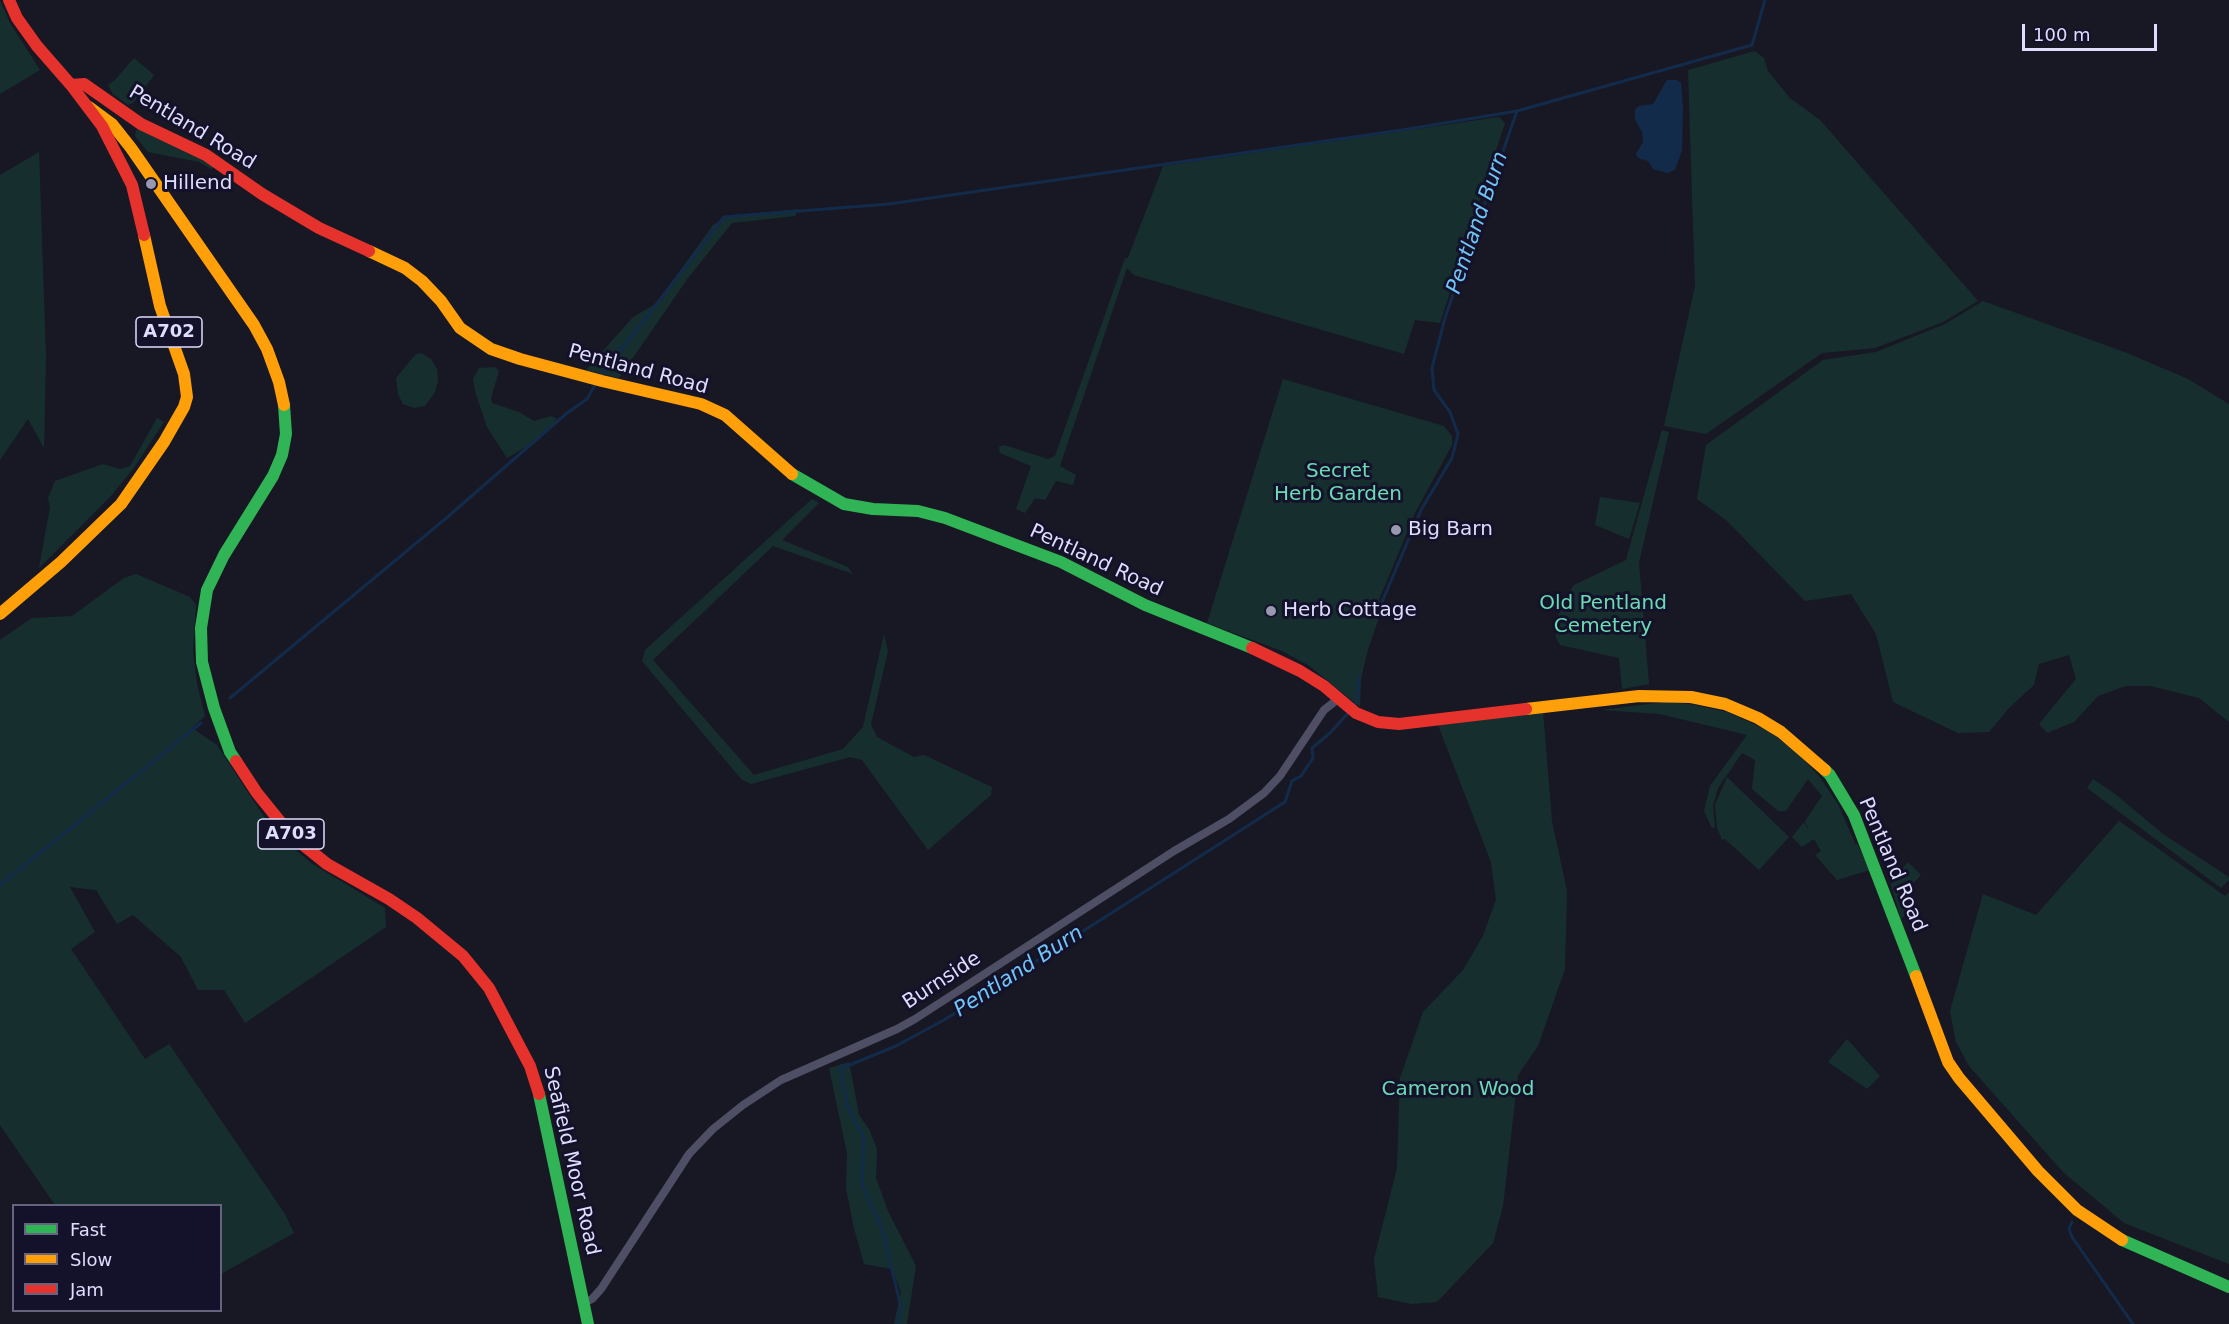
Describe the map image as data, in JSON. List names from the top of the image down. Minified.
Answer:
{"streets":{"main road":["Pentland Road","A702","A703","Seafield Moor Road"],"street":["Burnside"]},"crossings":[["Pentland Road","A702"],["Pentland Road","Burnside"],["A702","Seafield Moor Road"],["Burnside","Seafield Moor Road"]],"water":["Pentland Burn"],"parks":["Secret Herb Garden","Old Pentland Cemetery","Cameron Wood"],"places":["Hillend","Big Barn","Herb Cottage"],"legend":["Fast","Slow","Jam"],"scale_bar":"100 m"}
